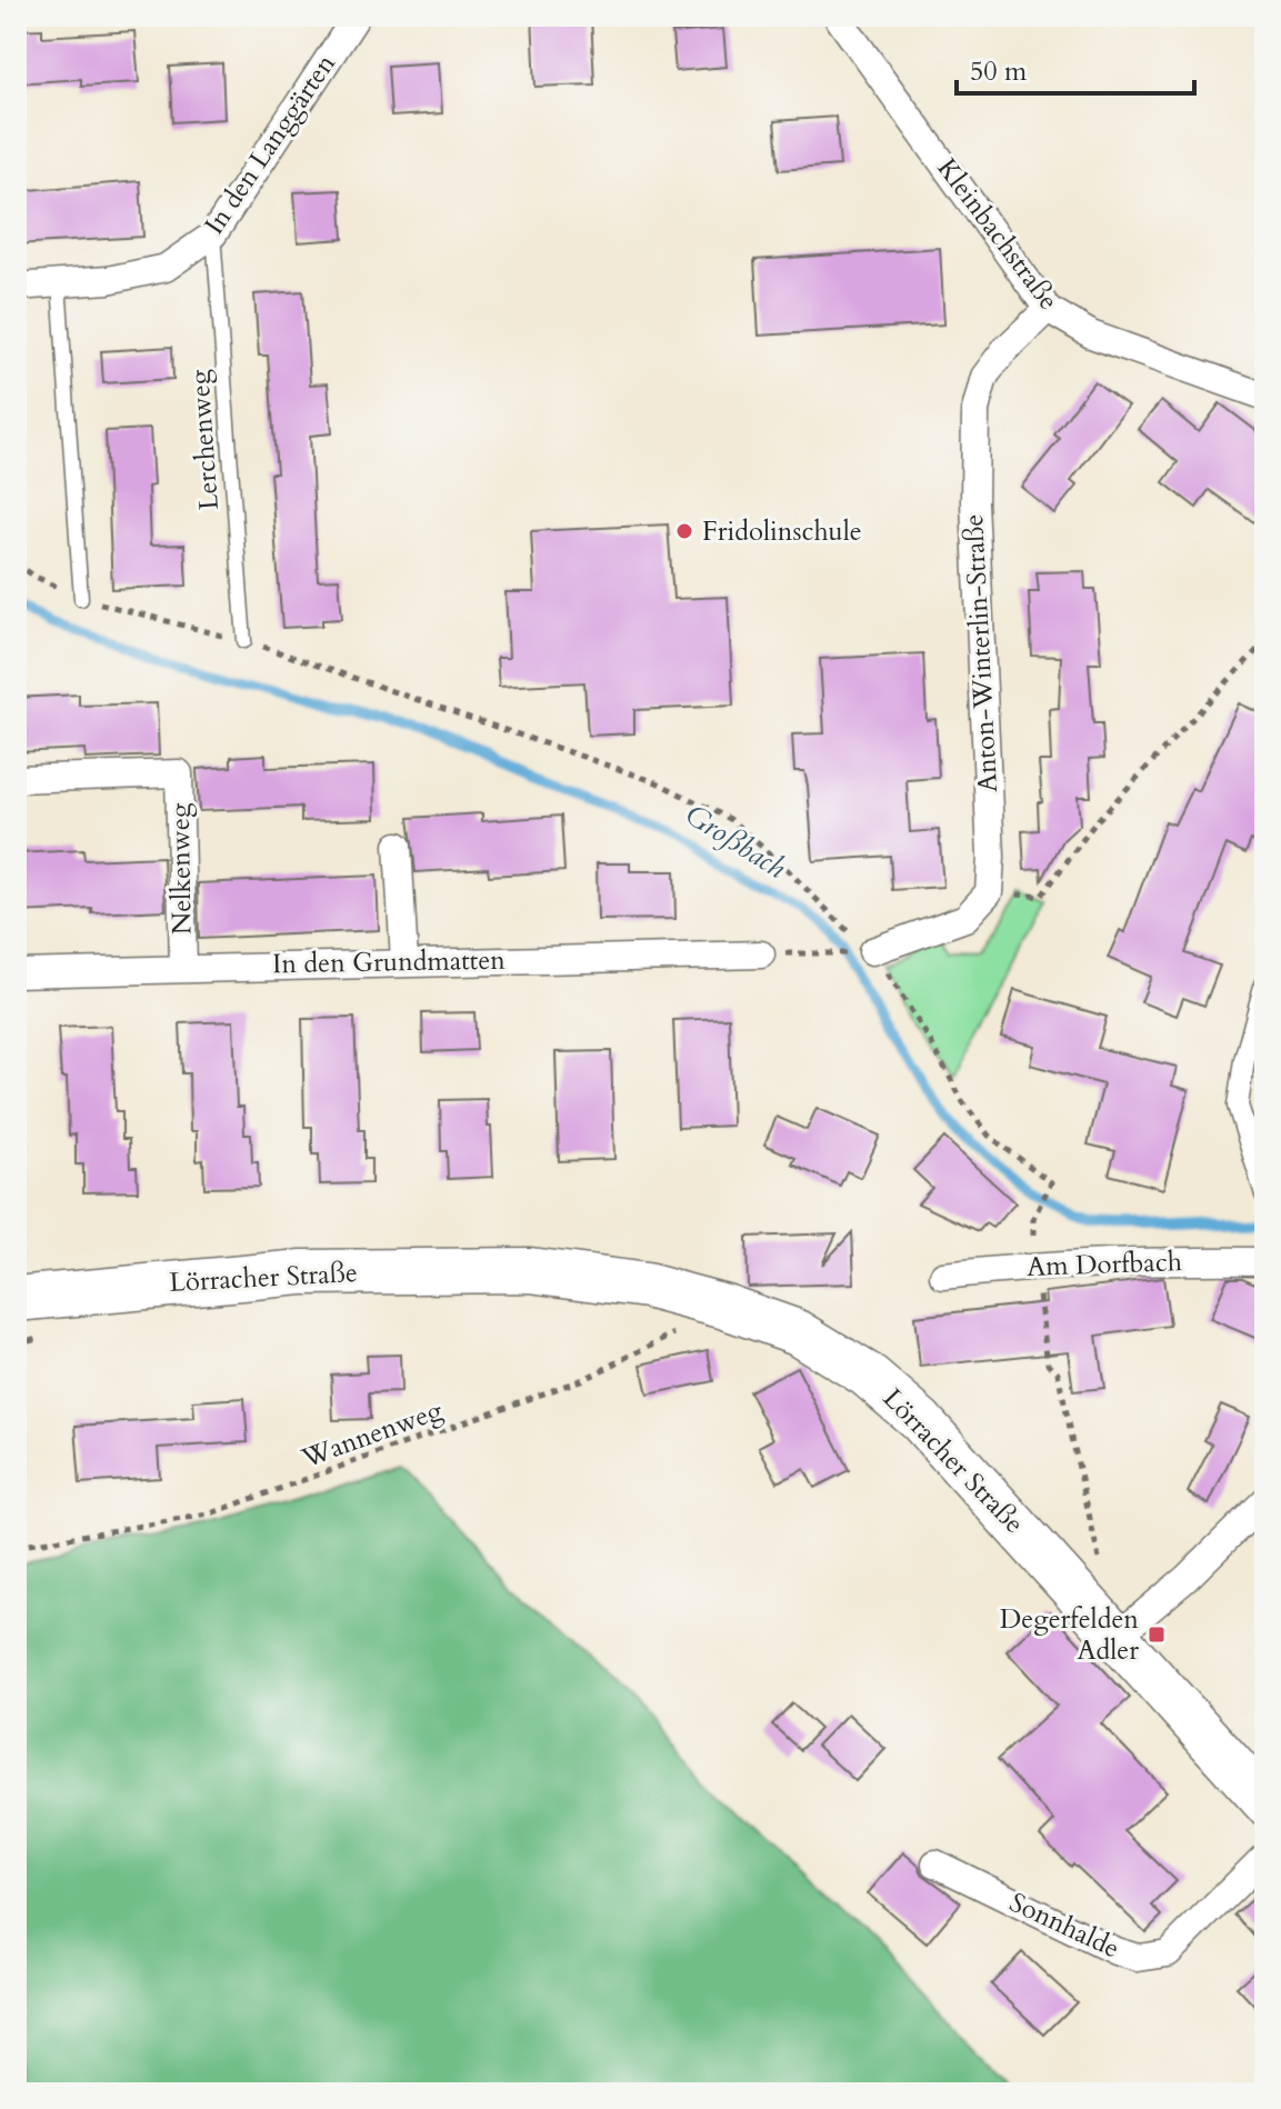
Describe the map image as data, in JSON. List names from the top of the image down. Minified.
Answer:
{"streets":{"main road":["Lörracher Straße"],"street":["In den Langgärten","Kleinbachstraße","Anton-Winterlin-Straße","Nelkenweg","In den Grundmatten","Am Dorfbach","Sonnhalde"],"lane":["Lerchenweg"],"path":["Wannenweg"]},"crossings":[["In den Langgärten","Lerchenweg"],["Kleinbachstraße","Anton-Winterlin-Straße"],["Nelkenweg","In den Grundmatten"],["Lörracher Straße","Wannenweg"]],"water":["Großbach"],"places":{"other":["Fridolinschule"],"transit":["Degerfelden Adler"]},"scale_bar":"50 m"}
